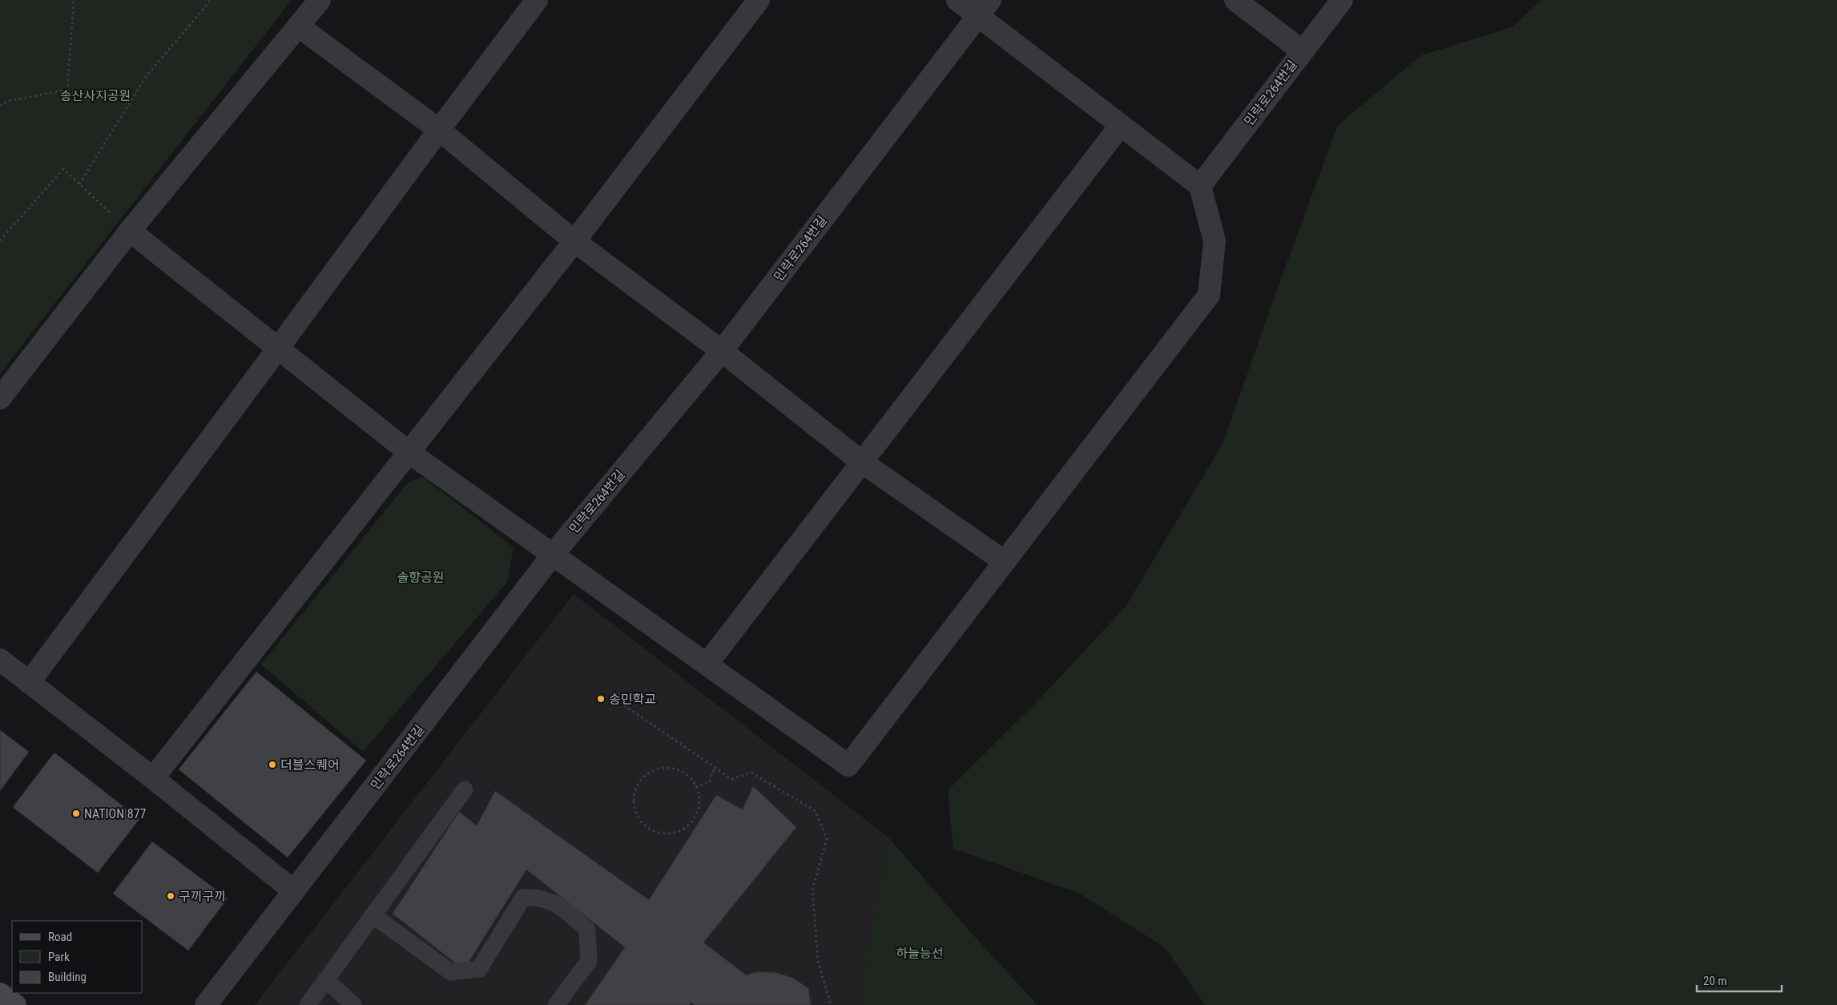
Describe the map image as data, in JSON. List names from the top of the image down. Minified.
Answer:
{"streets":{"street":["민락로264번길"]},"parks":["송산사지공원","솔향공원","하늘능선"],"places":["송민학교","더블스퀘어","NATION 877","구끼구끼"],"legend":["Road","Park","Building"],"scale_bar":"20 m"}
